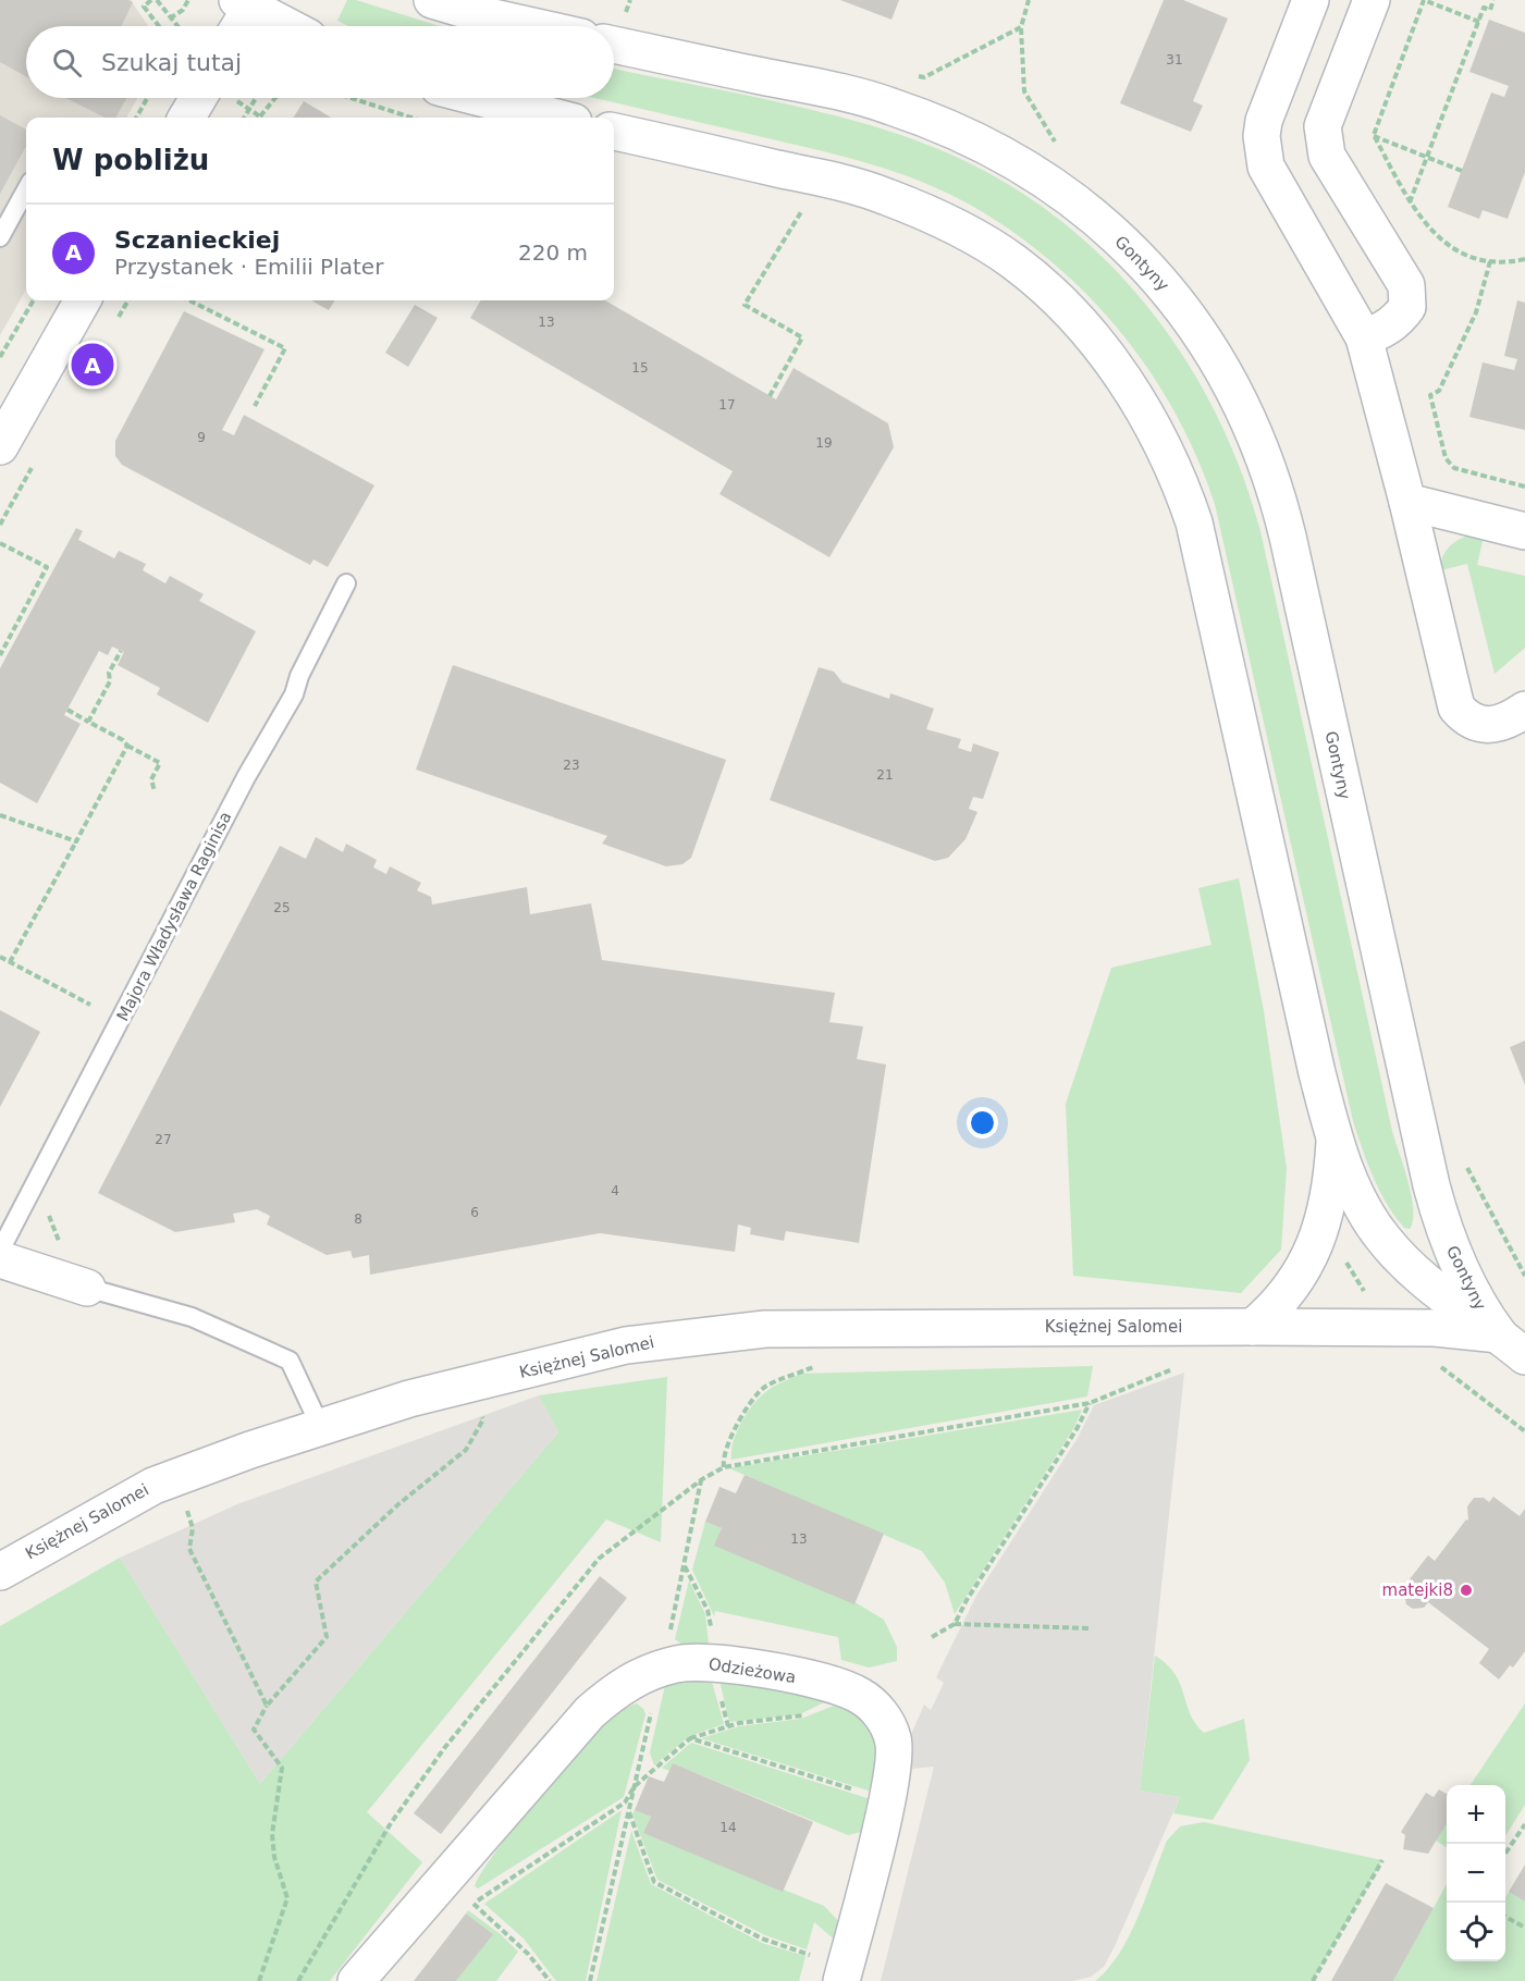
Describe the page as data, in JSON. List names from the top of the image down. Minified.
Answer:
{"streets":{"street":["Gontyny","Księżnej Salomei","Odzieżowa"],"lane":["Majora Władysława Raginisa"]},"crossings":[["Gontyny","Księżnej Salomei"]],"places":["matejki8"],"house_numbers":["31","13","15","17","9","19","23","21","25","27","4","6","8","13","14"],"page":{"search":"Szukaj tutaj","heading":"W pobliżu","list":[{"mark":"A","name":"Sczanieckiej","note":"Przystanek · Emilii Plater","value":"220 m"}],"pins":"A","map_buttons":["+","−"]}}
